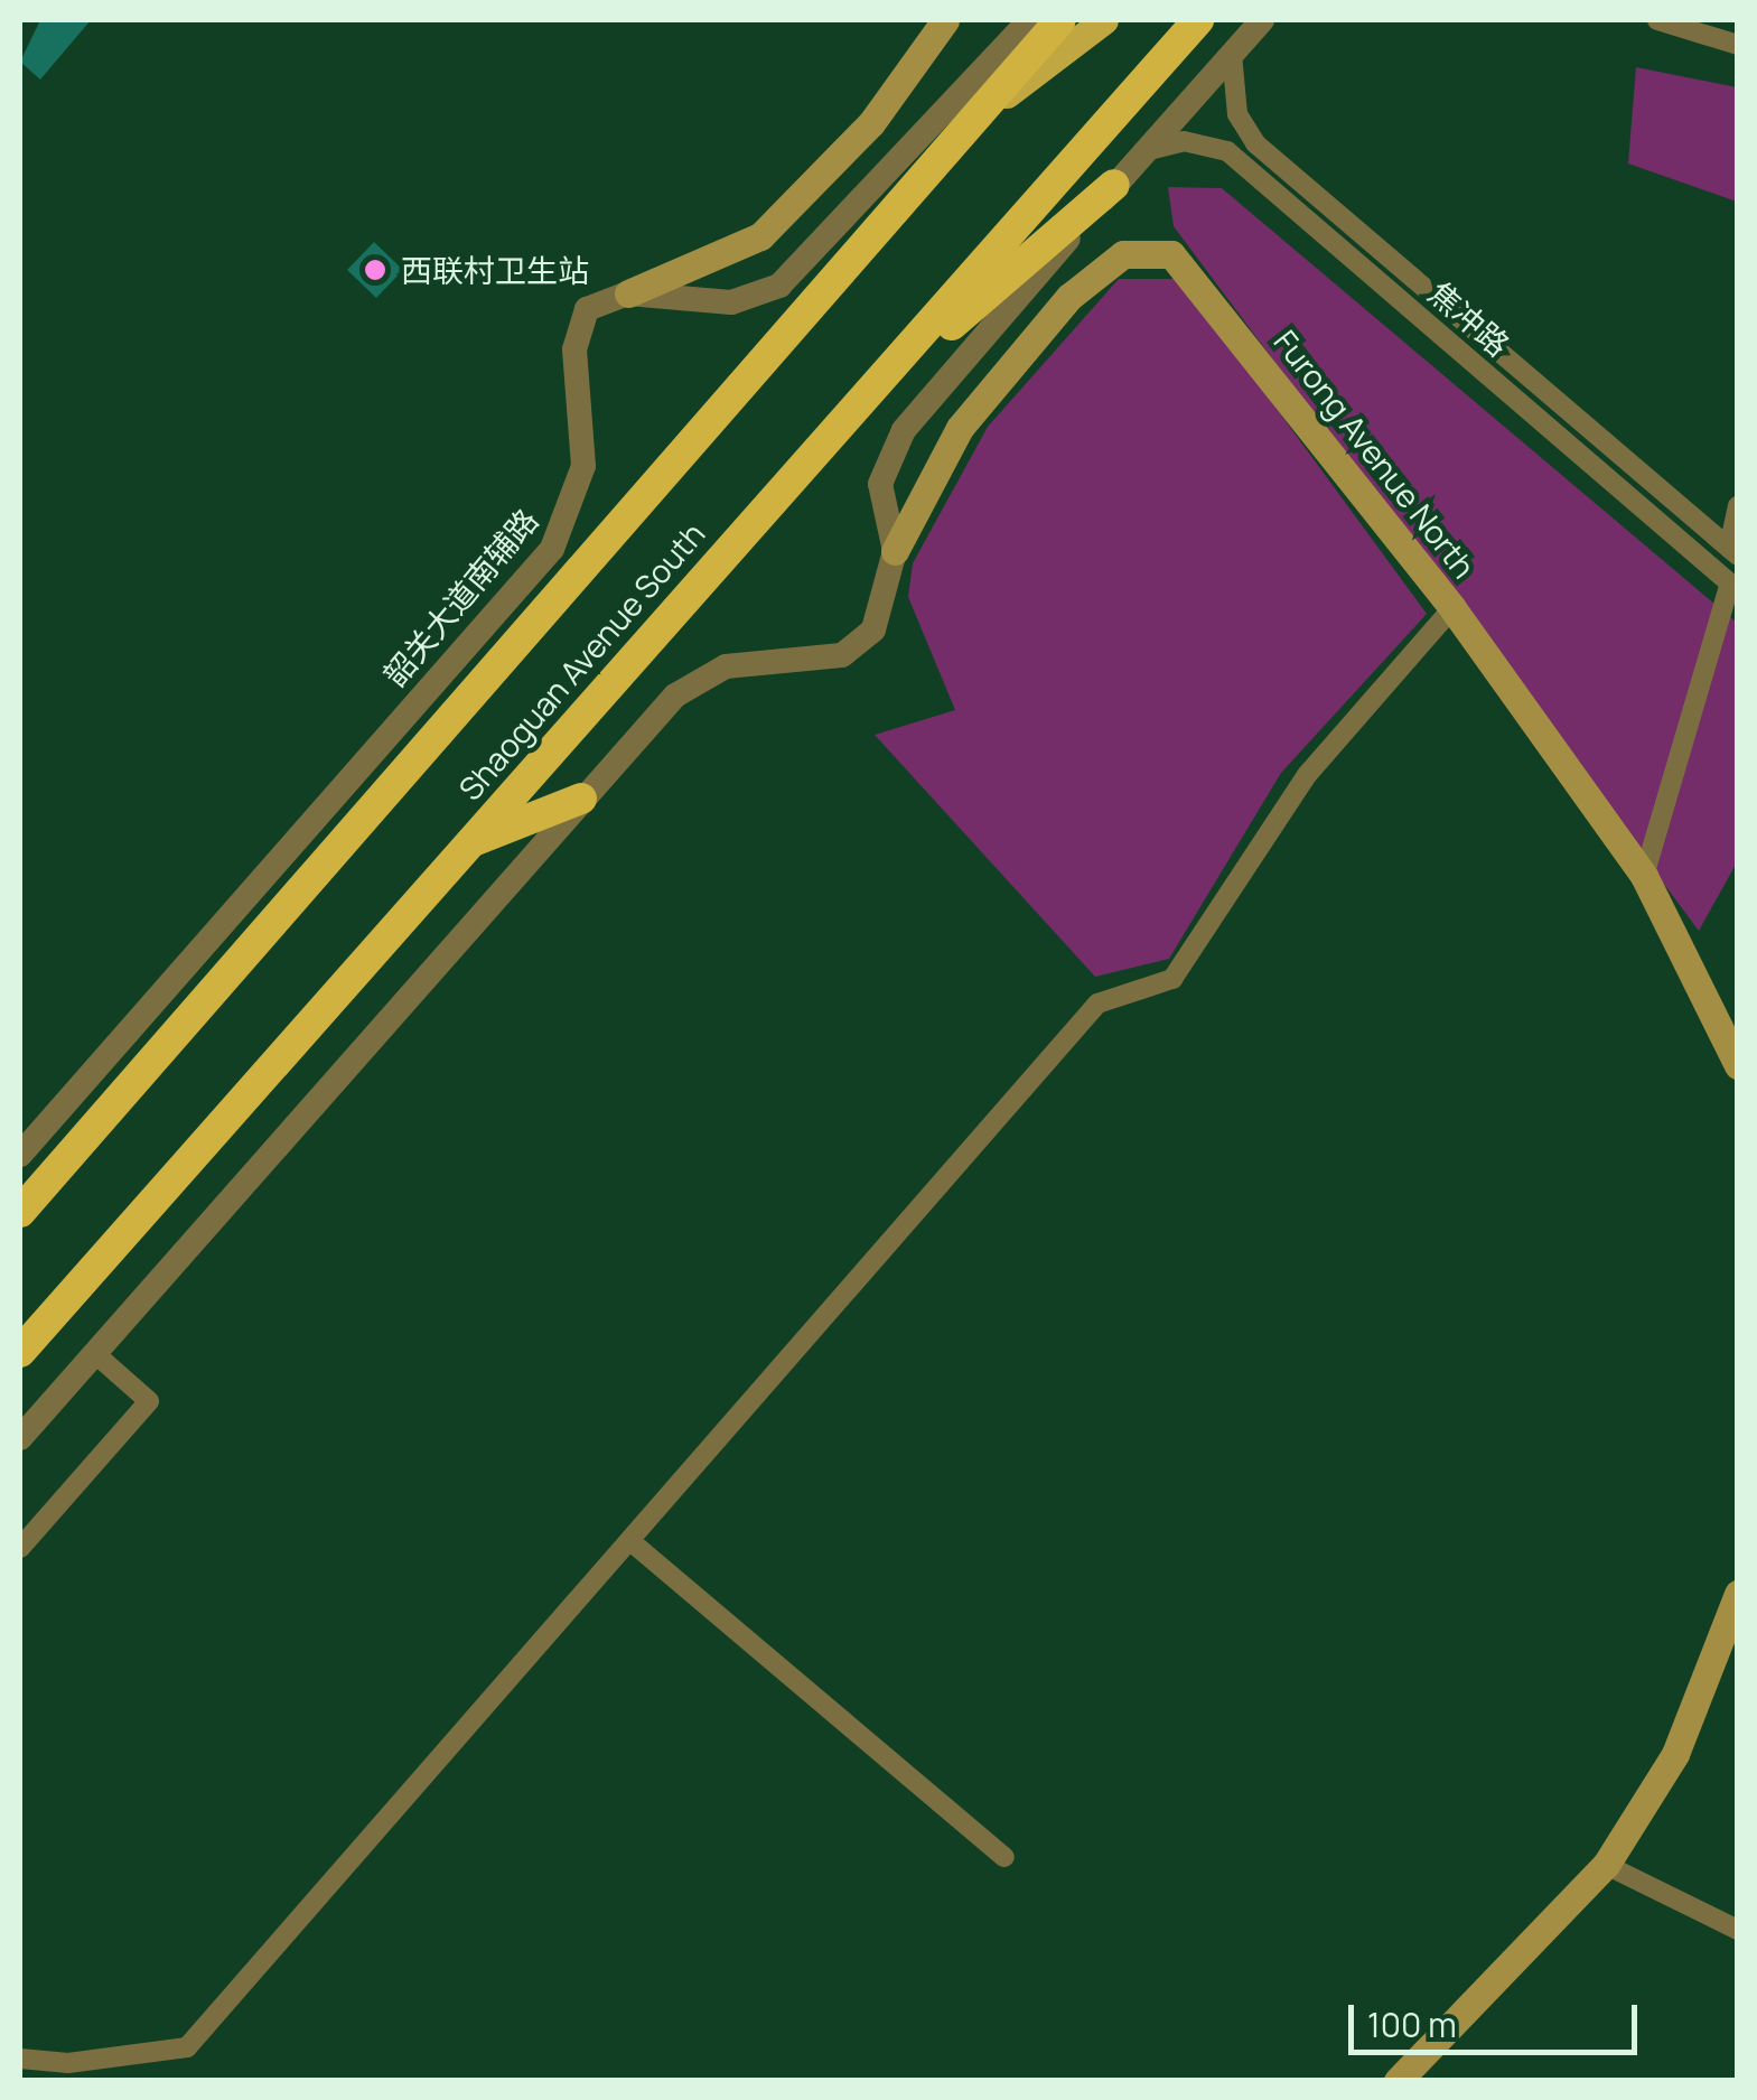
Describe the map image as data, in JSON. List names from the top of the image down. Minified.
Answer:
{"streets":{"highway":["Shaoguan Avenue South"],"main road":["Furong Avenue North"],"street":["焦冲路","韶关大道南辅路"]},"places":["西联村卫生站"],"scale_bar":"100 m"}
